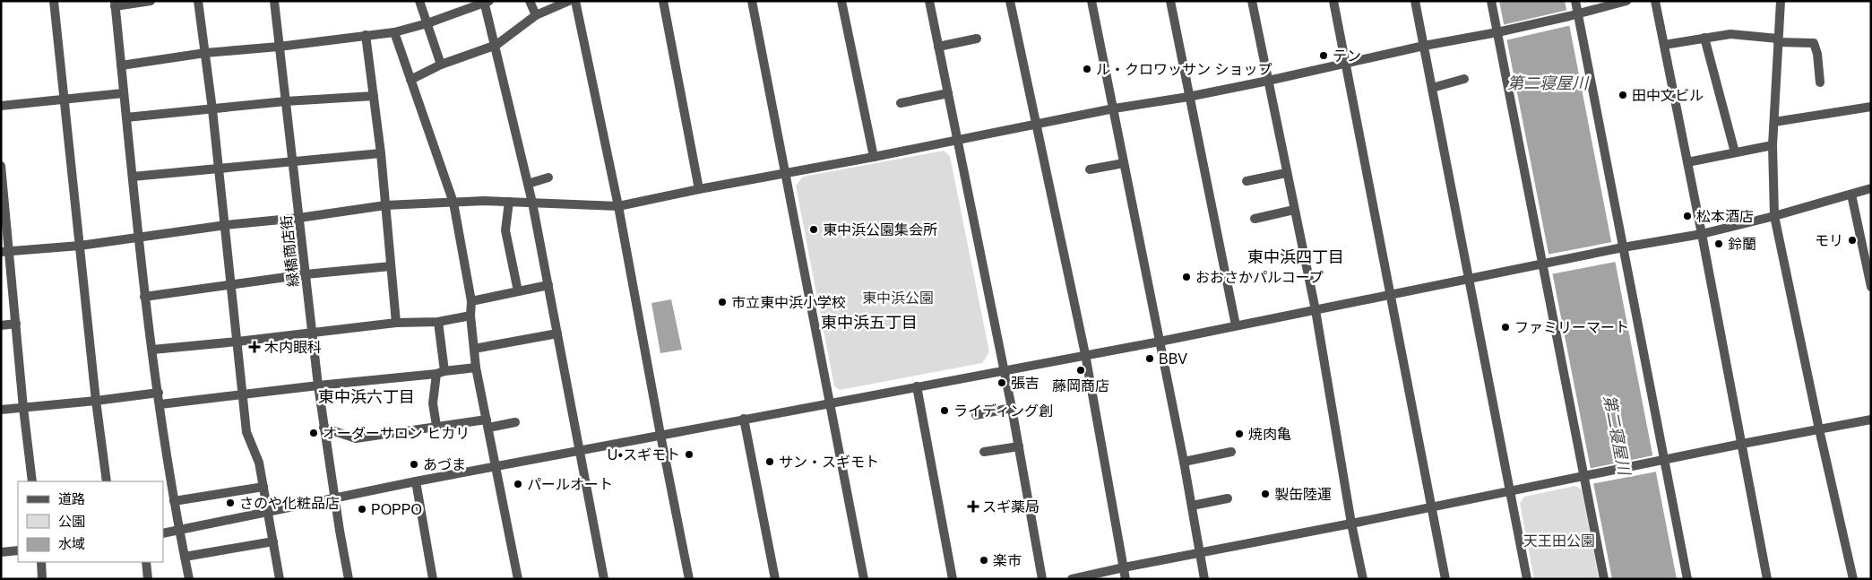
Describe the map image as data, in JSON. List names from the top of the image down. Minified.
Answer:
{"streets":{"street":["緑橋商店街"]},"districts":["東中浜四丁目","東中浜五丁目","東中浜六丁目"],"water":["第二寝屋川"],"parks":["東中浜公園","天王田公園"],"places":{"other":["テン","ル・クロワッサン ショップ","田中文ビル","松本酒店","東中浜公園集会所","モリ","鈴蘭","おおさかパルコープ","市立東中浜小学校","ファミリーマート","BBV","藤岡商店","張吉","ライディング創","オーダーサロン ヒカリ","焼肉亀","U•スギモト","サン・スギモト","あづま","パールオート","製缶陸運","さのや化粧品店","POPPO","楽市"],"health":["木内眼科","スギ薬局"]},"legend":["道路","公園","水域"]}
